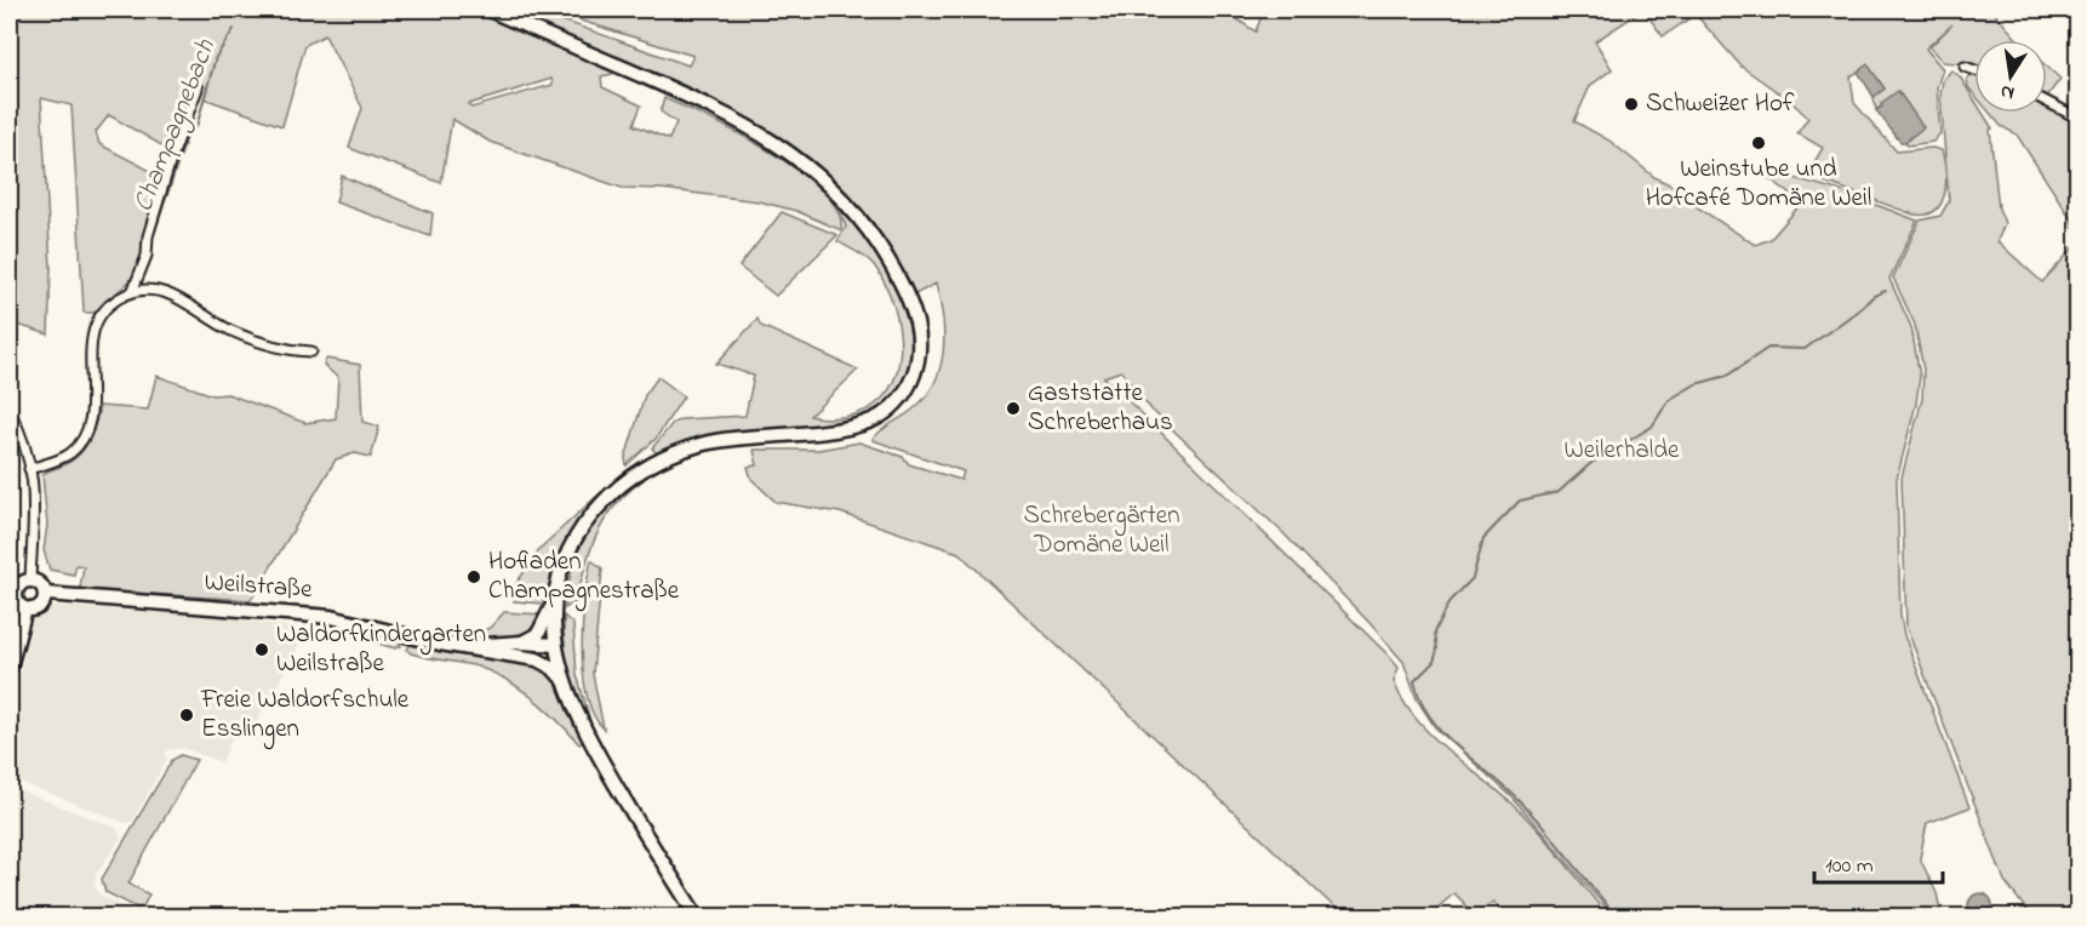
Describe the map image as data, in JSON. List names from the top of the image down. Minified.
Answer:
{"streets":{"main road":["Weilstraße"]},"water":["Champagnebach"],"parks":["Weilerhalde","Schrebergärten Domäne Weil"],"places":["Schweizer Hof","Weinstube und Hofcafé Domäne Weil","Gaststatte Schreberhaus","Hofladen Champagnestraße","Waldorfkindergarten Weilstraße","Freie Waldorfschule Esslingen"],"scale_bar":"100 m","north":"bottom"}
